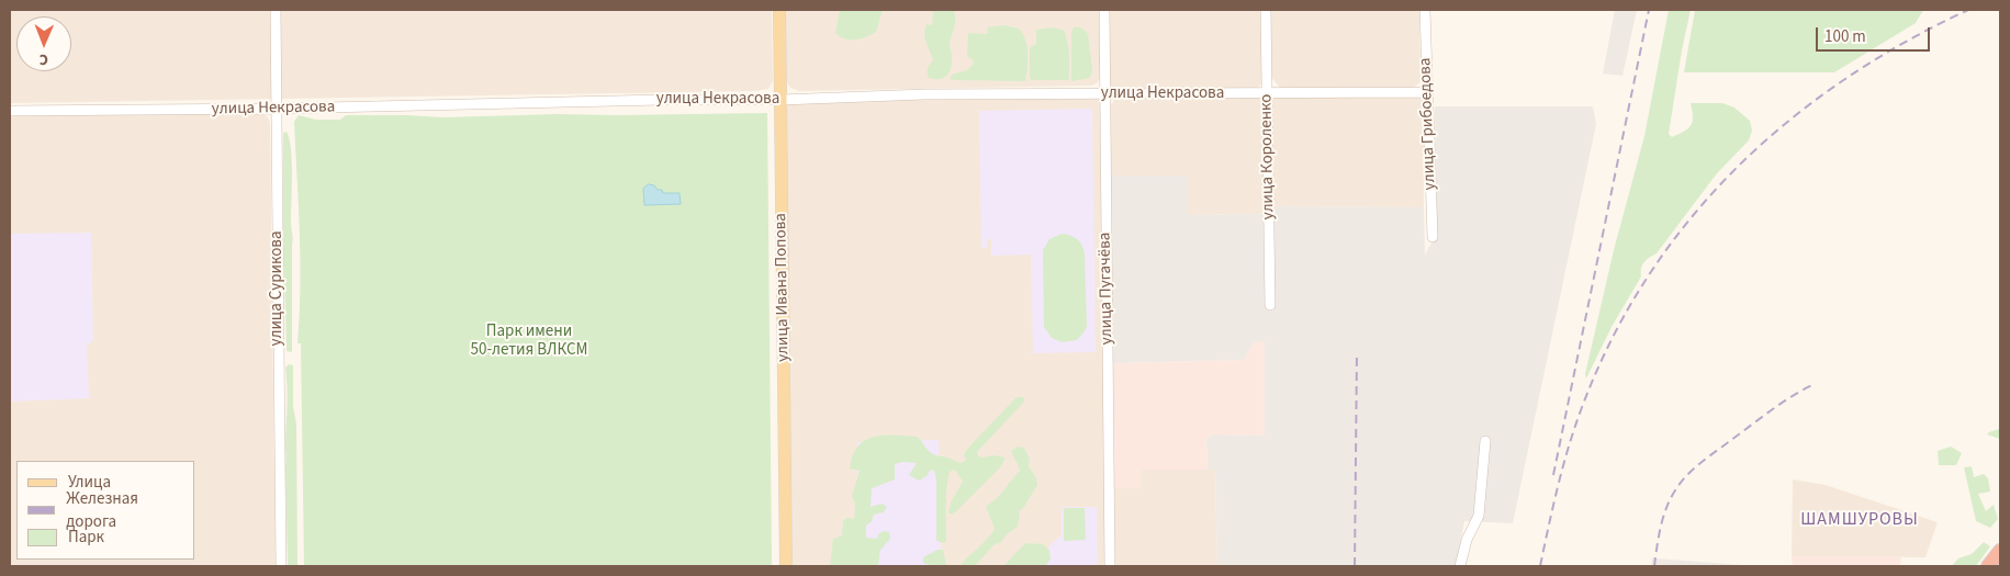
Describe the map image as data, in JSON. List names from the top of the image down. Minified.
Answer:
{"streets":{"main road":["улица Ивана Попова"],"street":["улица Некрасова","улица Грибоедова","улица Короленко","улица Сурикова","улица Пугачёва"]},"crossings":[["улица Некрасова","улица Грибоедова"],["улица Некрасова","улица Короленко"],["улица Некрасова","улица Ивана Попова"],["улица Некрасова","улица Сурикова"],["улица Некрасова","улица Пугачёва"]],"districts":["ШАМШУРОВЫ"],"parks":["Парк имени 50-летия ВЛКСМ"],"legend":["Улица","Железная дорога","Парк"],"scale_bar":"100 m","north":"bottom"}
